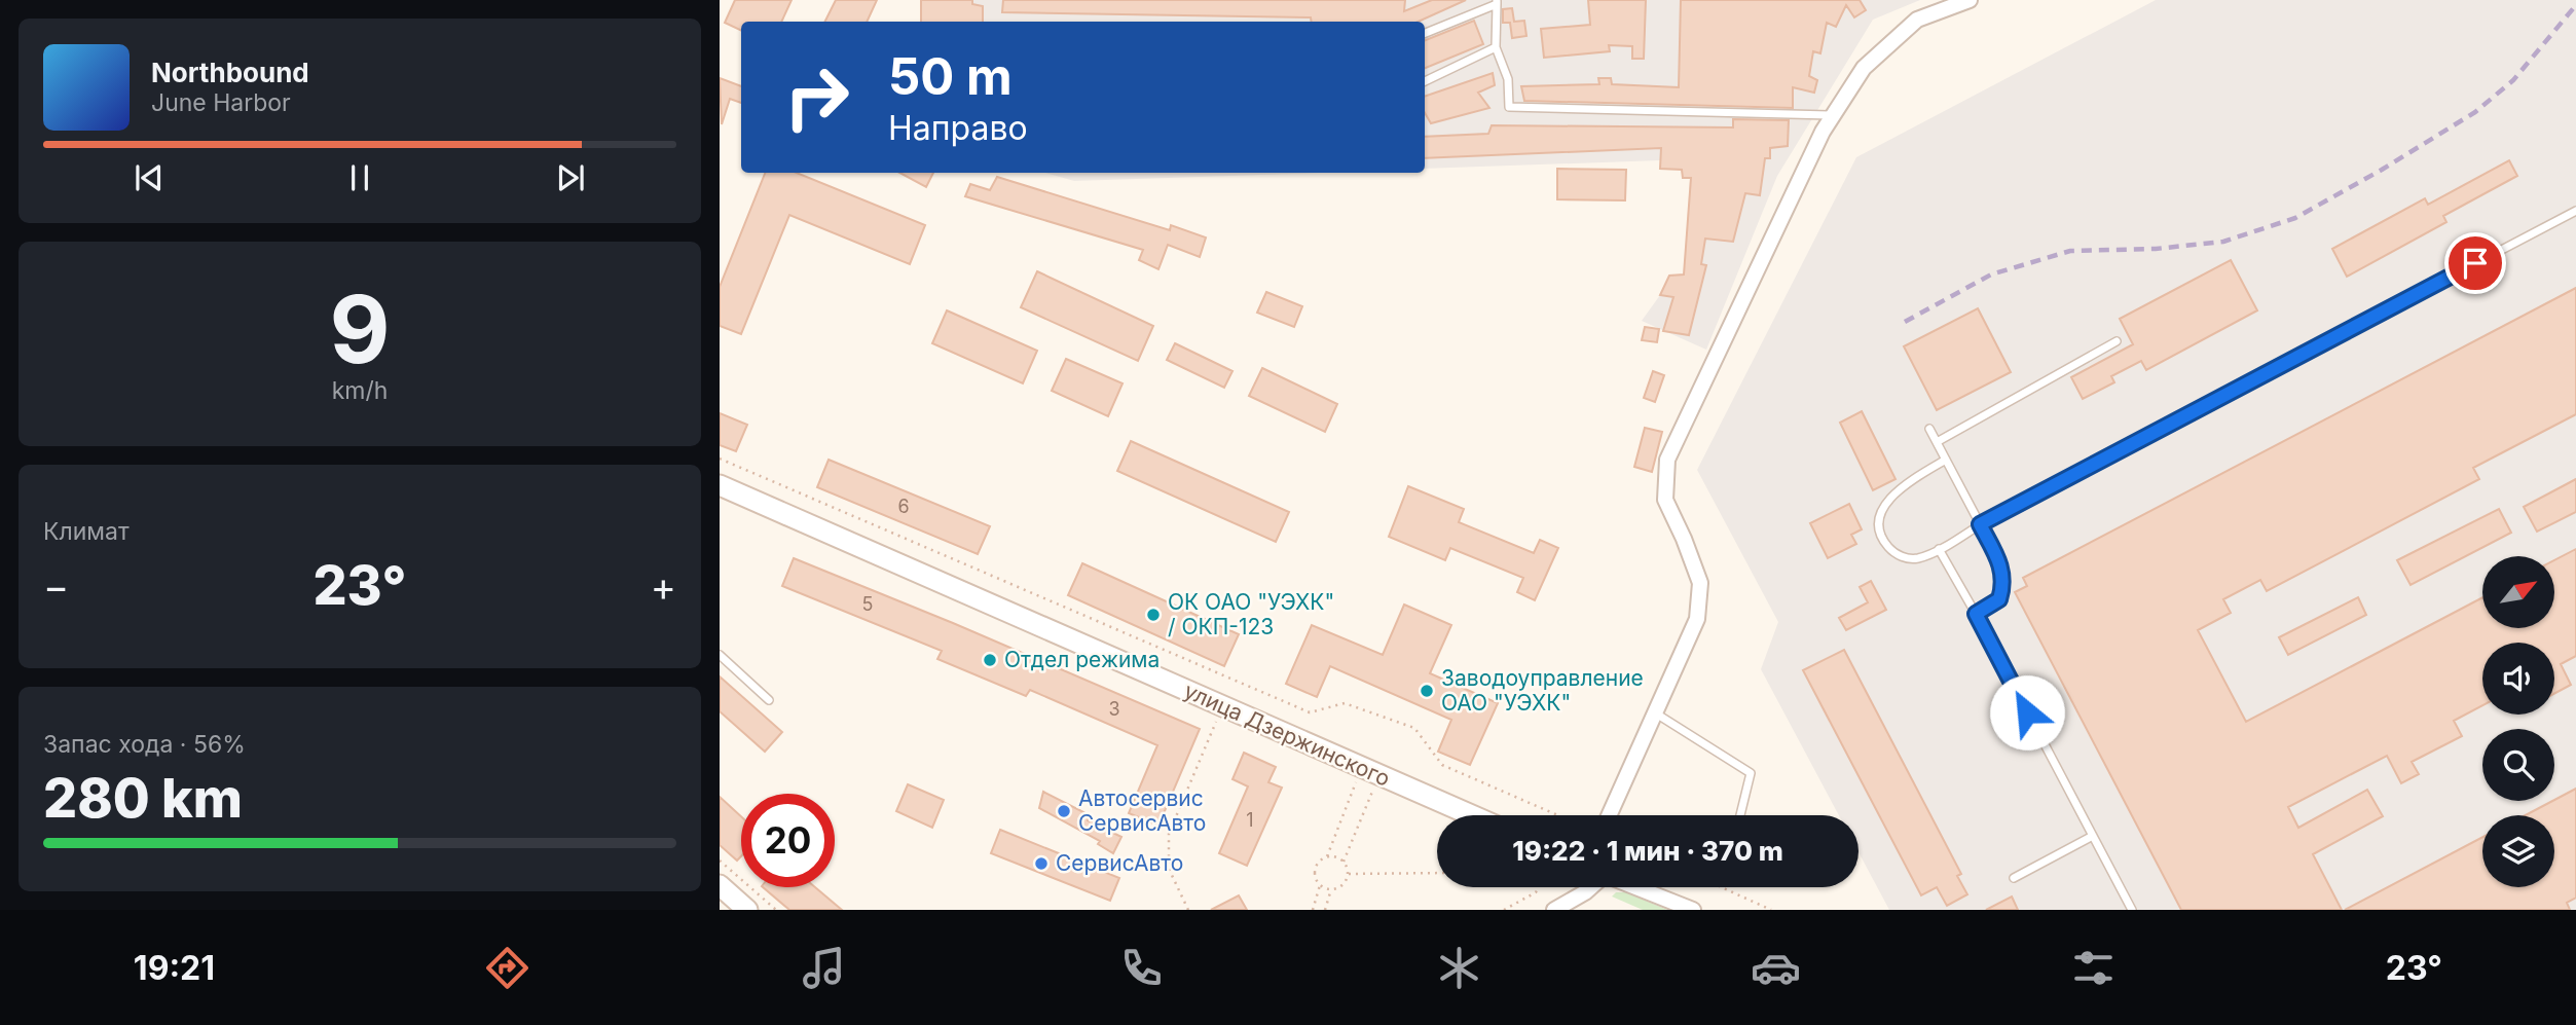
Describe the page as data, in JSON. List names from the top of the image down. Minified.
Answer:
{"streets":{"street":["улица Дзержинского"]},"places":["ОК ОАО \"УЭХК\" / ОКП-123","Отдел режима","Заводоуправление ОАО \"УЭХК\"","Автосервис СервисАвто","СервисАвто"],"house_numbers":["6","5","3","1"],"north":"top right","page":{"turn":["50 m","Направо"],"song":["Northbound","June Harbor"],"tile":[["9","km/h"],"Климат",["Запас хода · 56%","280 km"]],"heat":["−","23°","+"],"limit":"20","trip":"19:22 · 1 мин · 370 m","tabs":["19:21","23°"]}}
